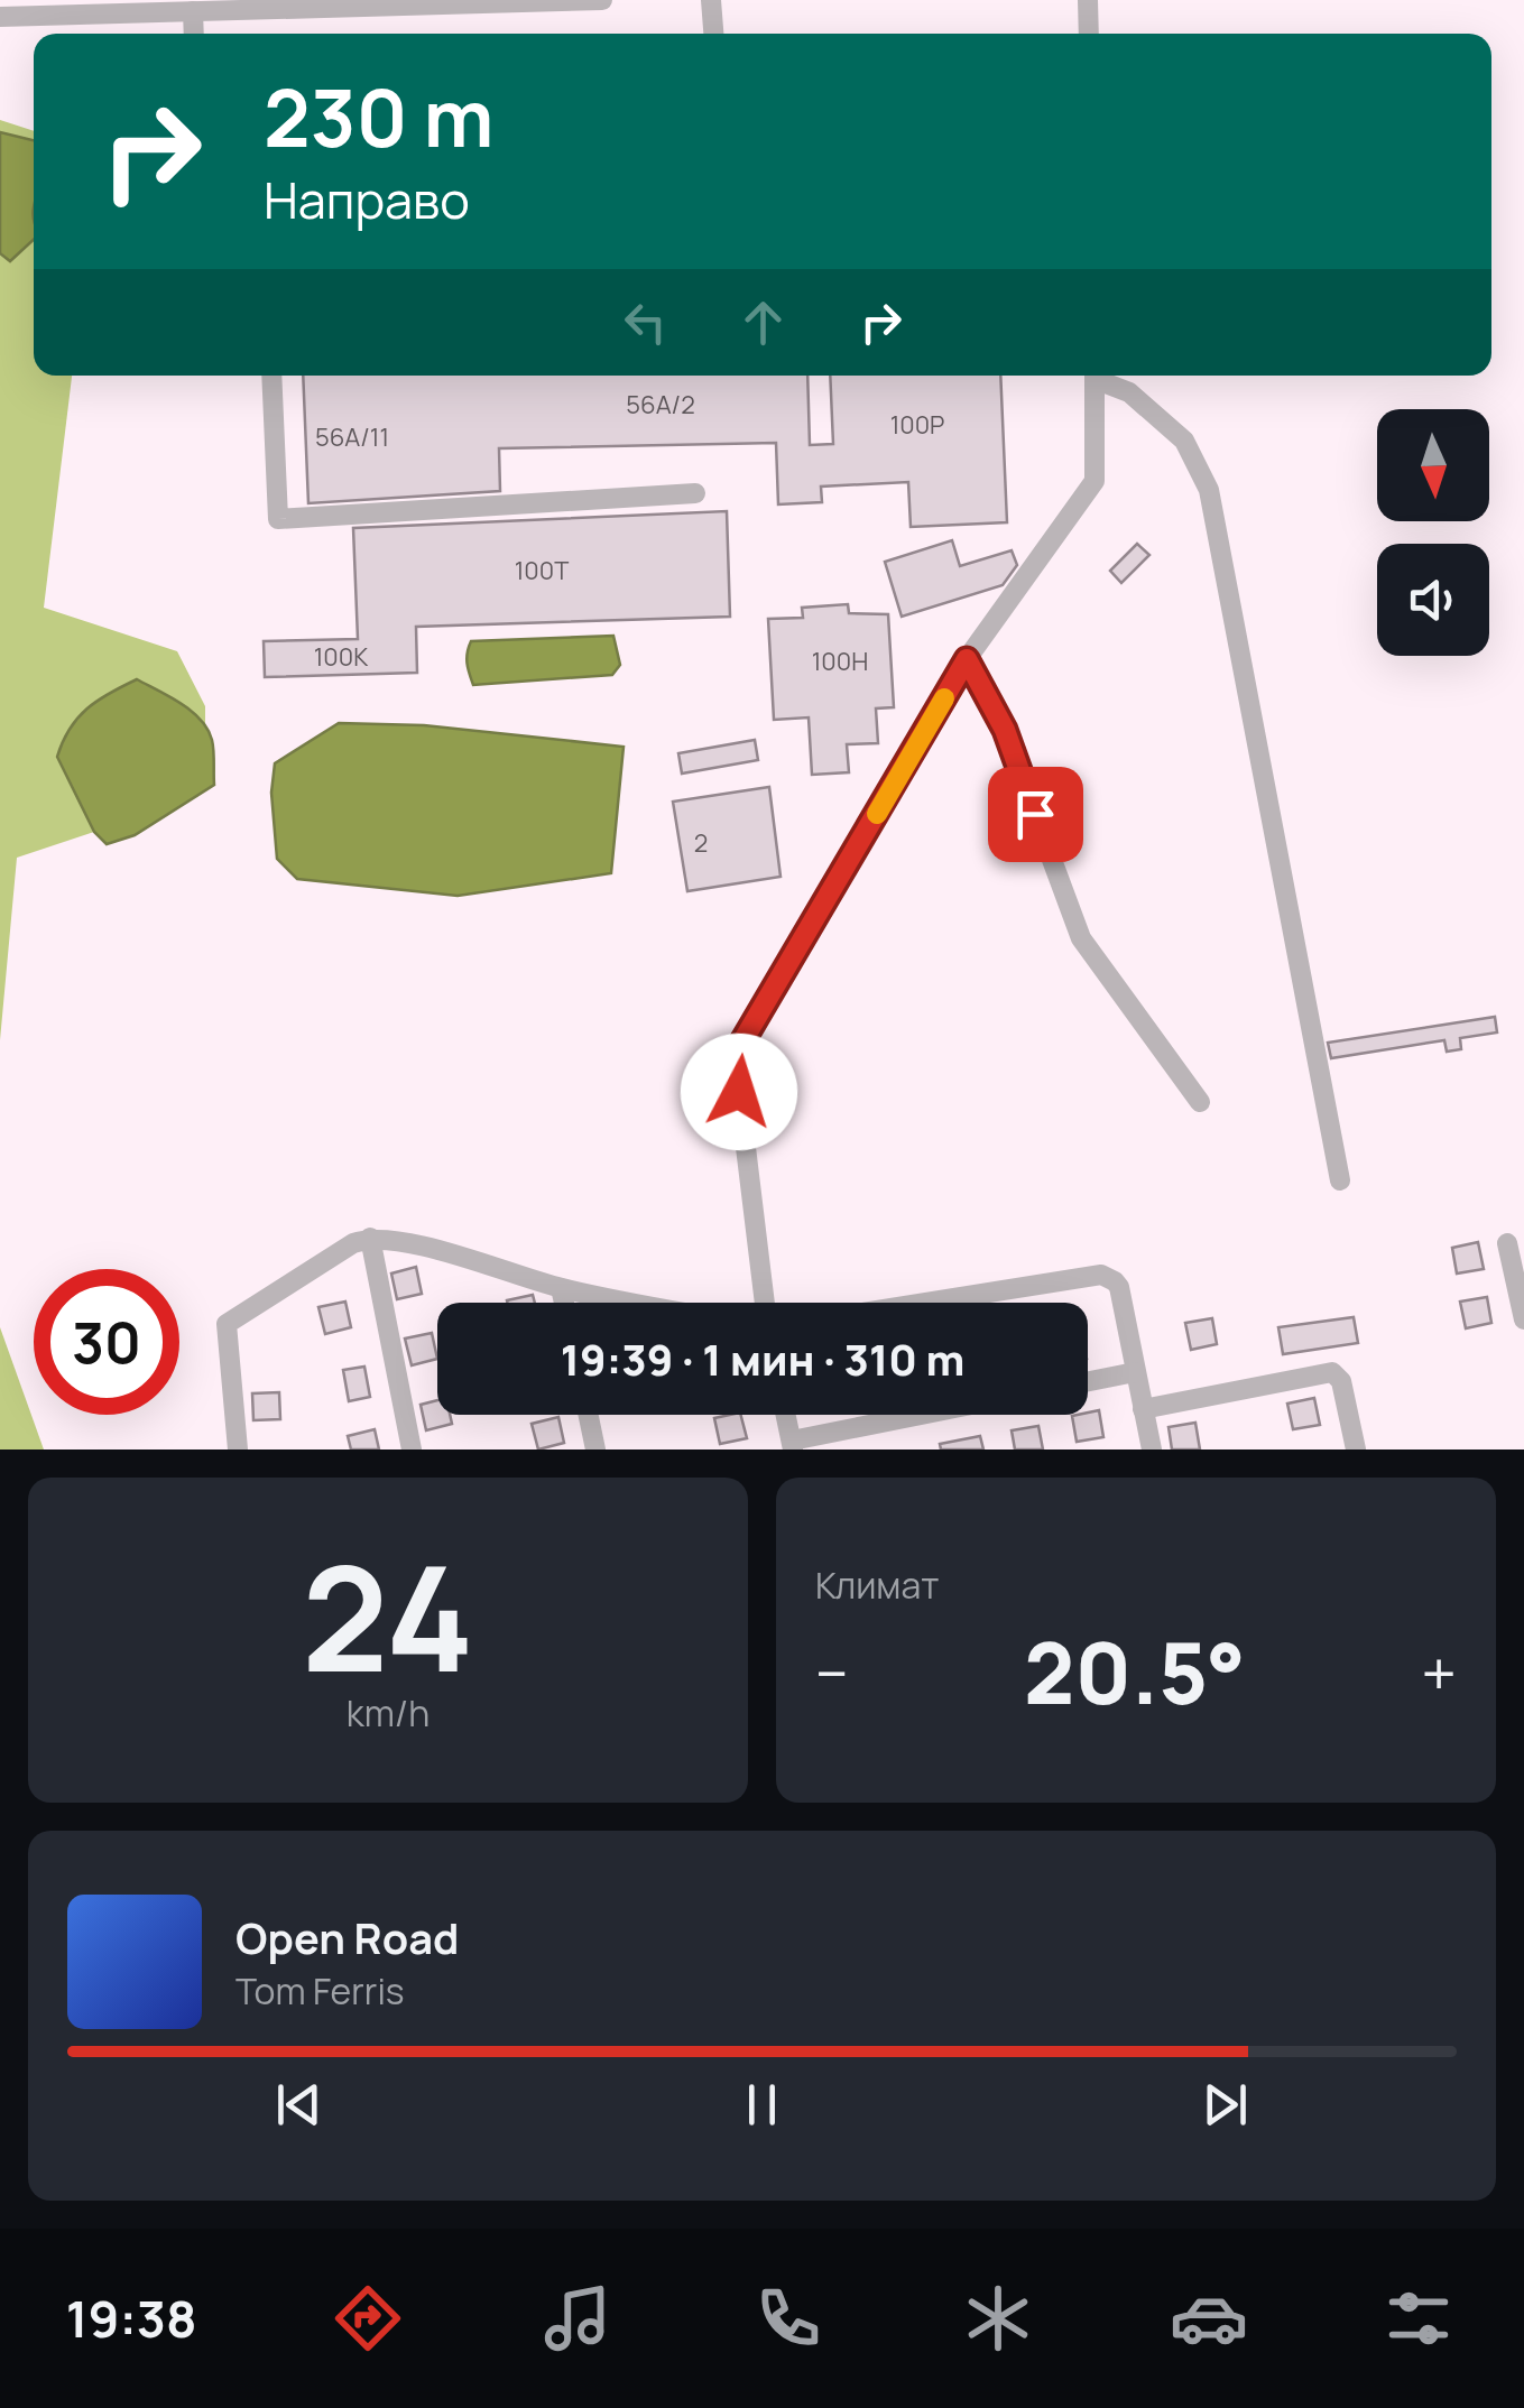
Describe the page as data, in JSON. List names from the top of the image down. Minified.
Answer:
{"house_numbers":["56А/2","100Р","56А/11","100Т","100К","100Н","2"],"north":"bottom","page":{"turn":["230 m","Направо"],"limit":"30","trip":"19:39 · 1 мин · 310 m","tile":[["24","km/h"],"Климат"],"heat":["−","20.5°","+"],"song":["Open Road","Tom Ferris"],"tabs":"19:38"}}
